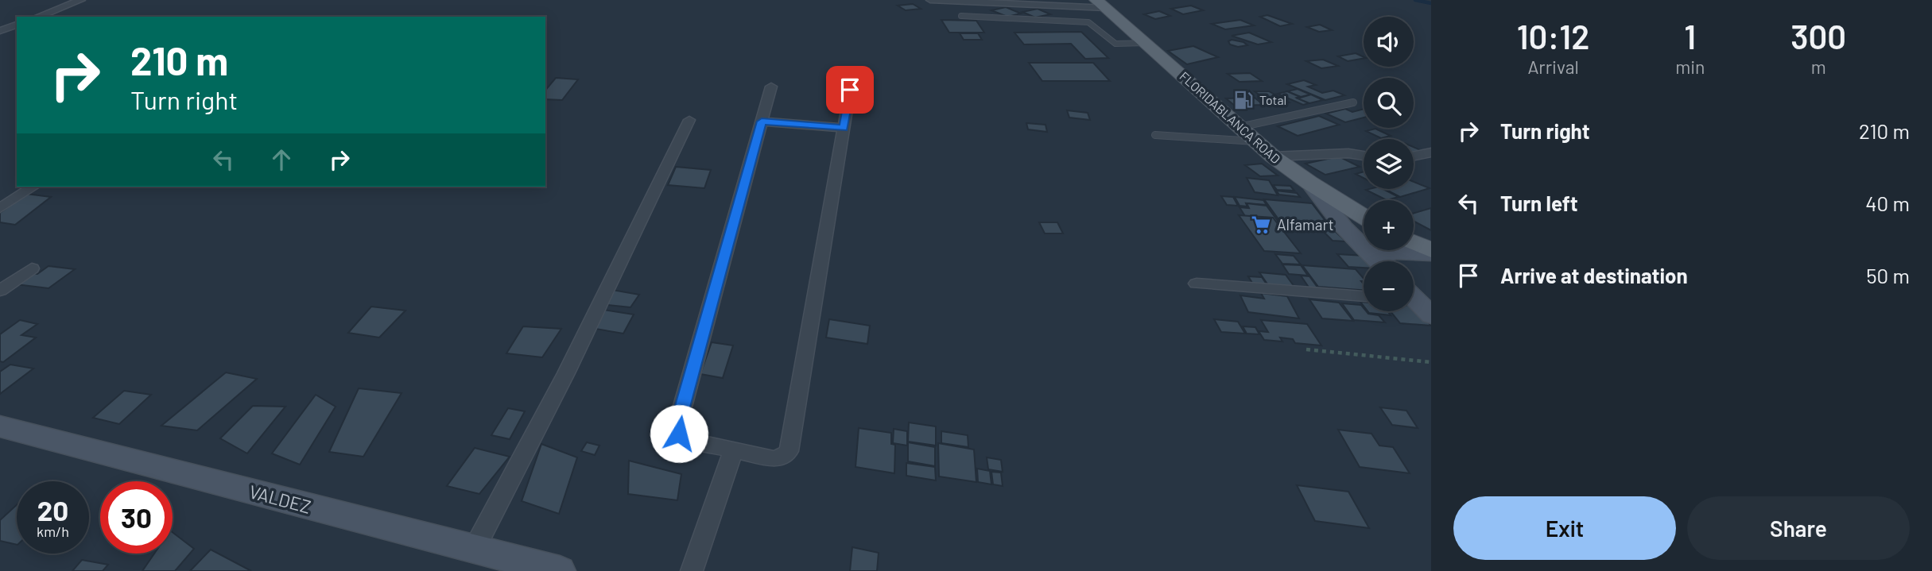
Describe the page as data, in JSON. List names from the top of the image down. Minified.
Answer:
{"streets":{"main road":["FLORIDABLANCA ROAD"],"street":["VALDEZ"]},"places":{"fuel station":["Total"],"supermarket":["Alfamart"]},"page":{"eta":["10:12","Arrival","1","min","300","m"],"map_buttons":["+","−"],"turn":["210 m","Turn right"],"list":[{"name":"Turn right","value":"210 m"},{"name":"Turn left","value":"40 m"},{"name":"Arrive at destination","value":"50 m"}],"speed":"20 km/h","limit":"30","buttons":["Exit","Share"]}}
